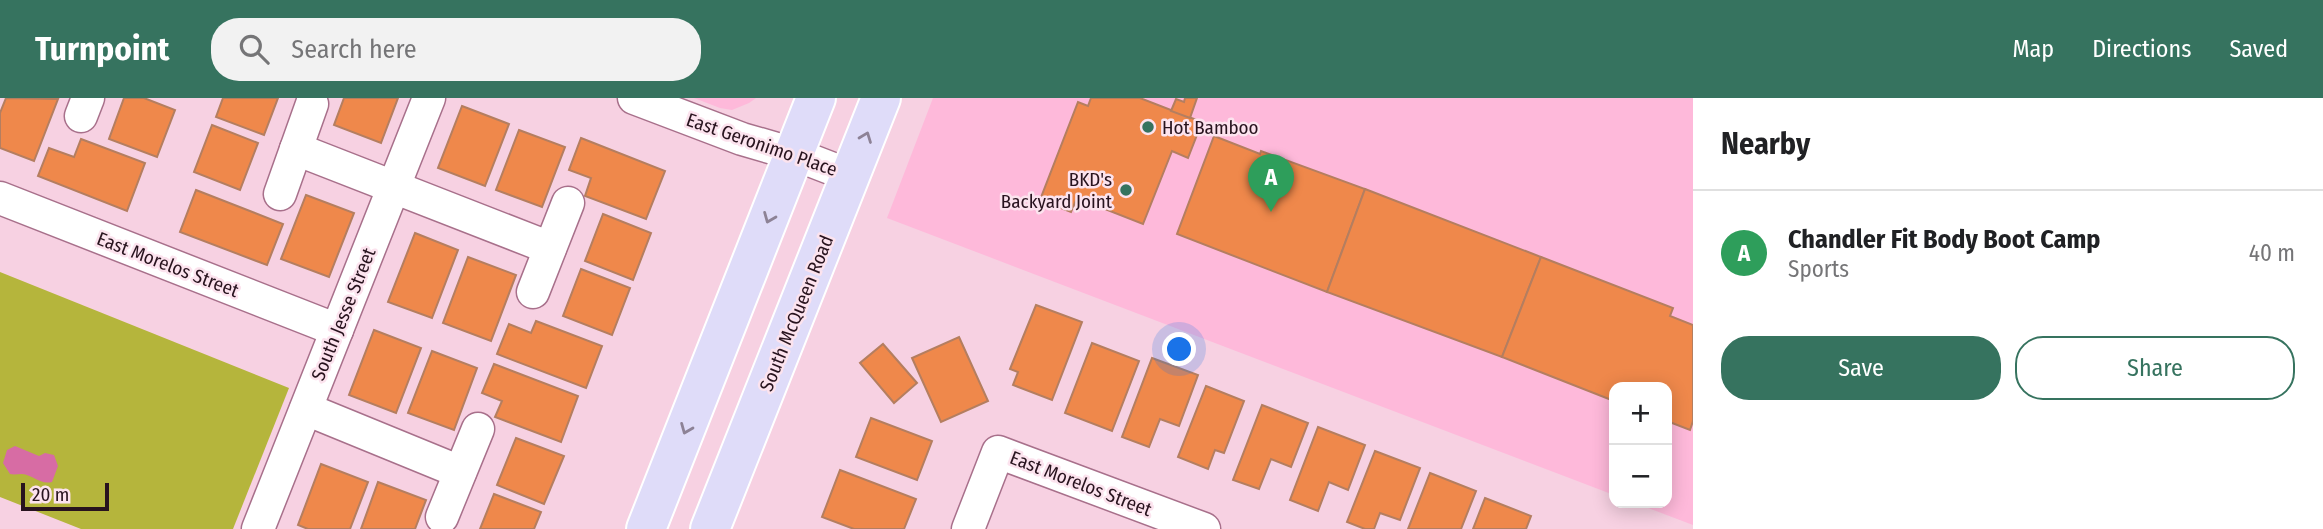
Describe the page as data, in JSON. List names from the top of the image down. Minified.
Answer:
{"streets":{"main road":["South McQueen Road"],"street":["East Geronimo Place","East Morelos Street","South Jesse Street"]},"crossings":[["East Geronimo Place","South McQueen Road"],["East Morelos Street","South Jesse Street"]],"places":["Hot Bamboo","BKD's Backyard Joint"],"scale_bar":"20 m","page":{"header":"Turnpoint","search":"Search here","nav":["Map","Directions","Saved"],"heading":"Nearby","pins":"A","list":[{"mark":"A","name":"Chandler Fit Body Boot Camp","note":"Sports","value":"40 m"}],"buttons":["Save","Share"],"map_buttons":["+","−"],"scale":"20 m"}}
